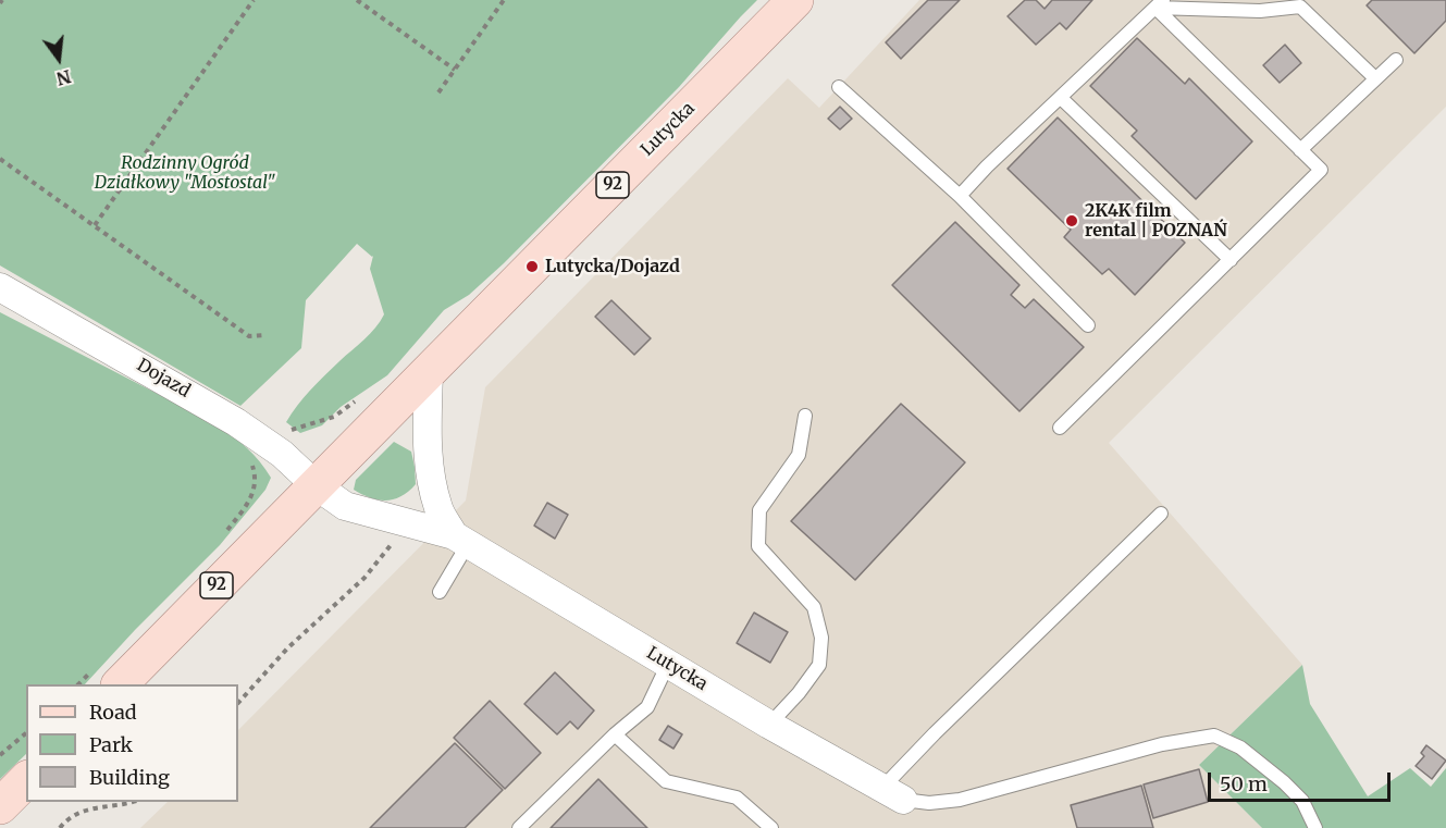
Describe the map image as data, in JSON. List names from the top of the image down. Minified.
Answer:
{"streets":{"main road":["Lutycka","92"],"street":["Dojazd"]},"crossings":[["Lutycka","Dojazd"]],"parks":["Rodzinny Ogród Działkowy \"Mostostal\""],"places":["2K4K film rental | POZNAŃ","Lutycka/Dojazd"],"legend":["Road","Park","Building"],"scale_bar":"50 m","north":"bottom"}
